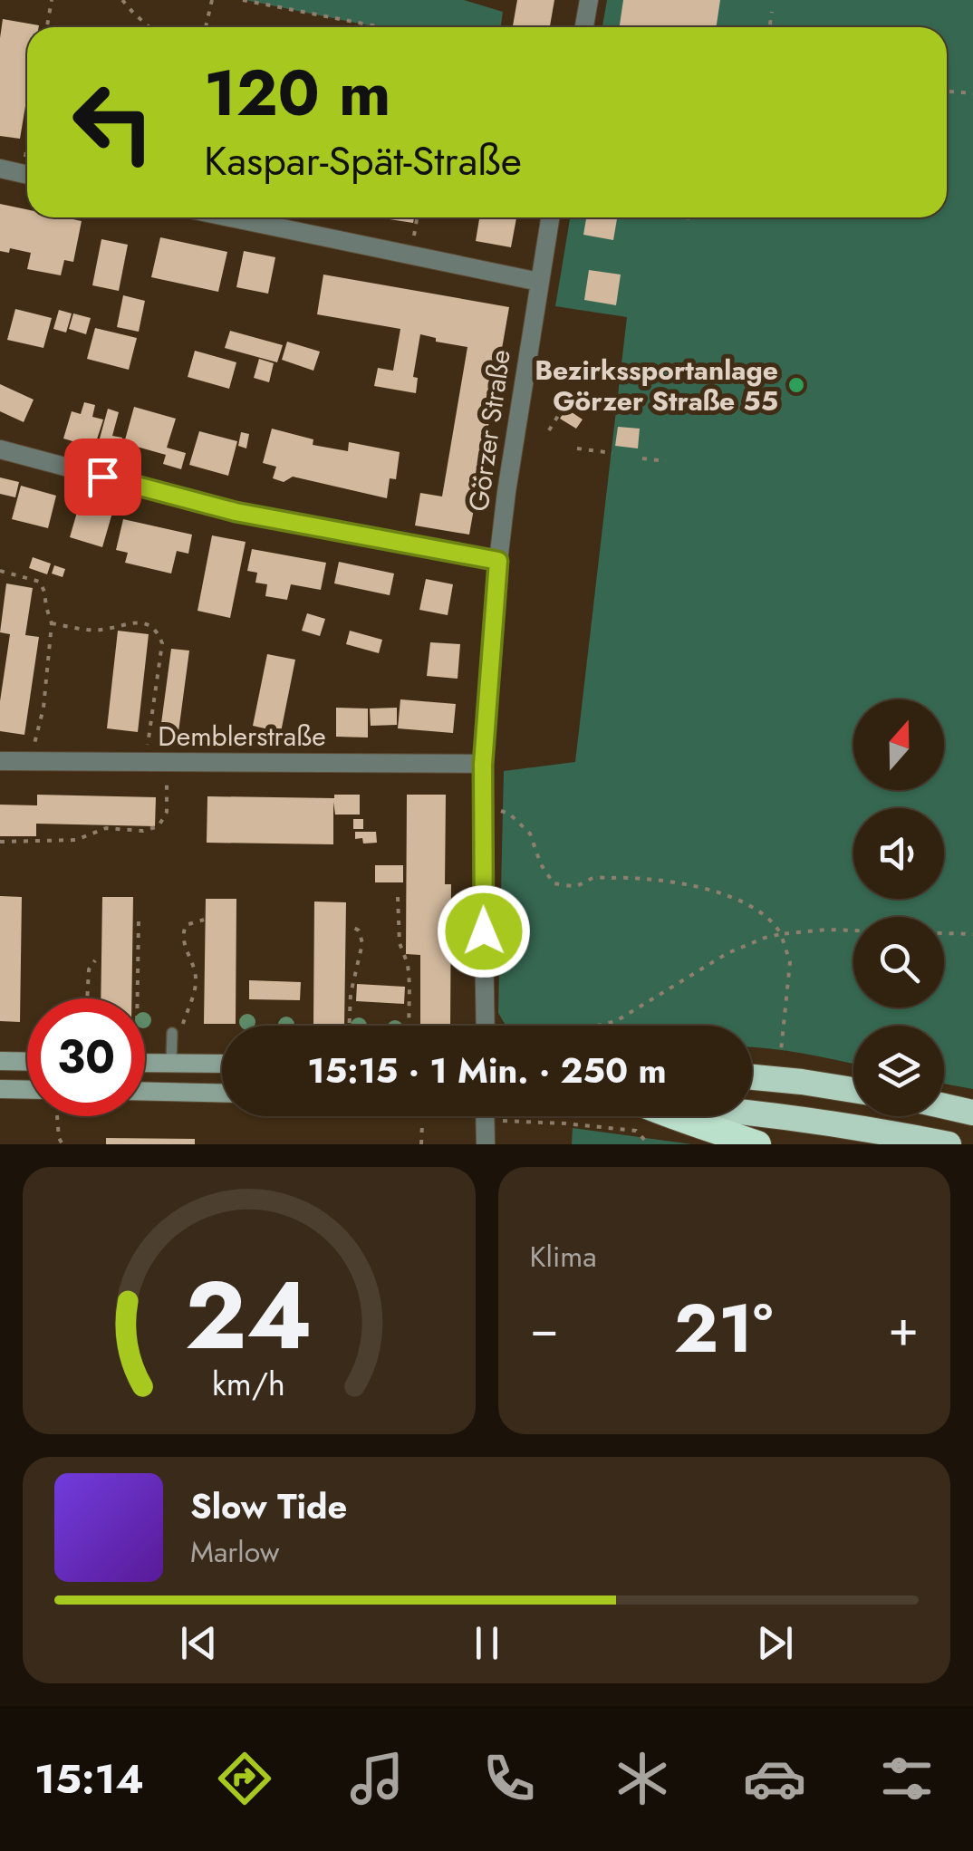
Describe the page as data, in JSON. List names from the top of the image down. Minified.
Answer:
{"streets":{"street":["Görzer Straße","Demblerstraße"]},"crossings":[["Görzer Straße","Demblerstraße"]],"places":["Bezirkssportanlage Görzer Straße 55"],"north":"top","page":{"turn":["120 m","Kaspar-Spät-Straße"],"limit":"30","trip":"15:15 · 1 Min. · 250 m","tile":"Klima","heat":["−","21°","+"],"song":["Slow Tide","Marlow"],"tabs":"15:14","gauge":["24","km/h"]}}
